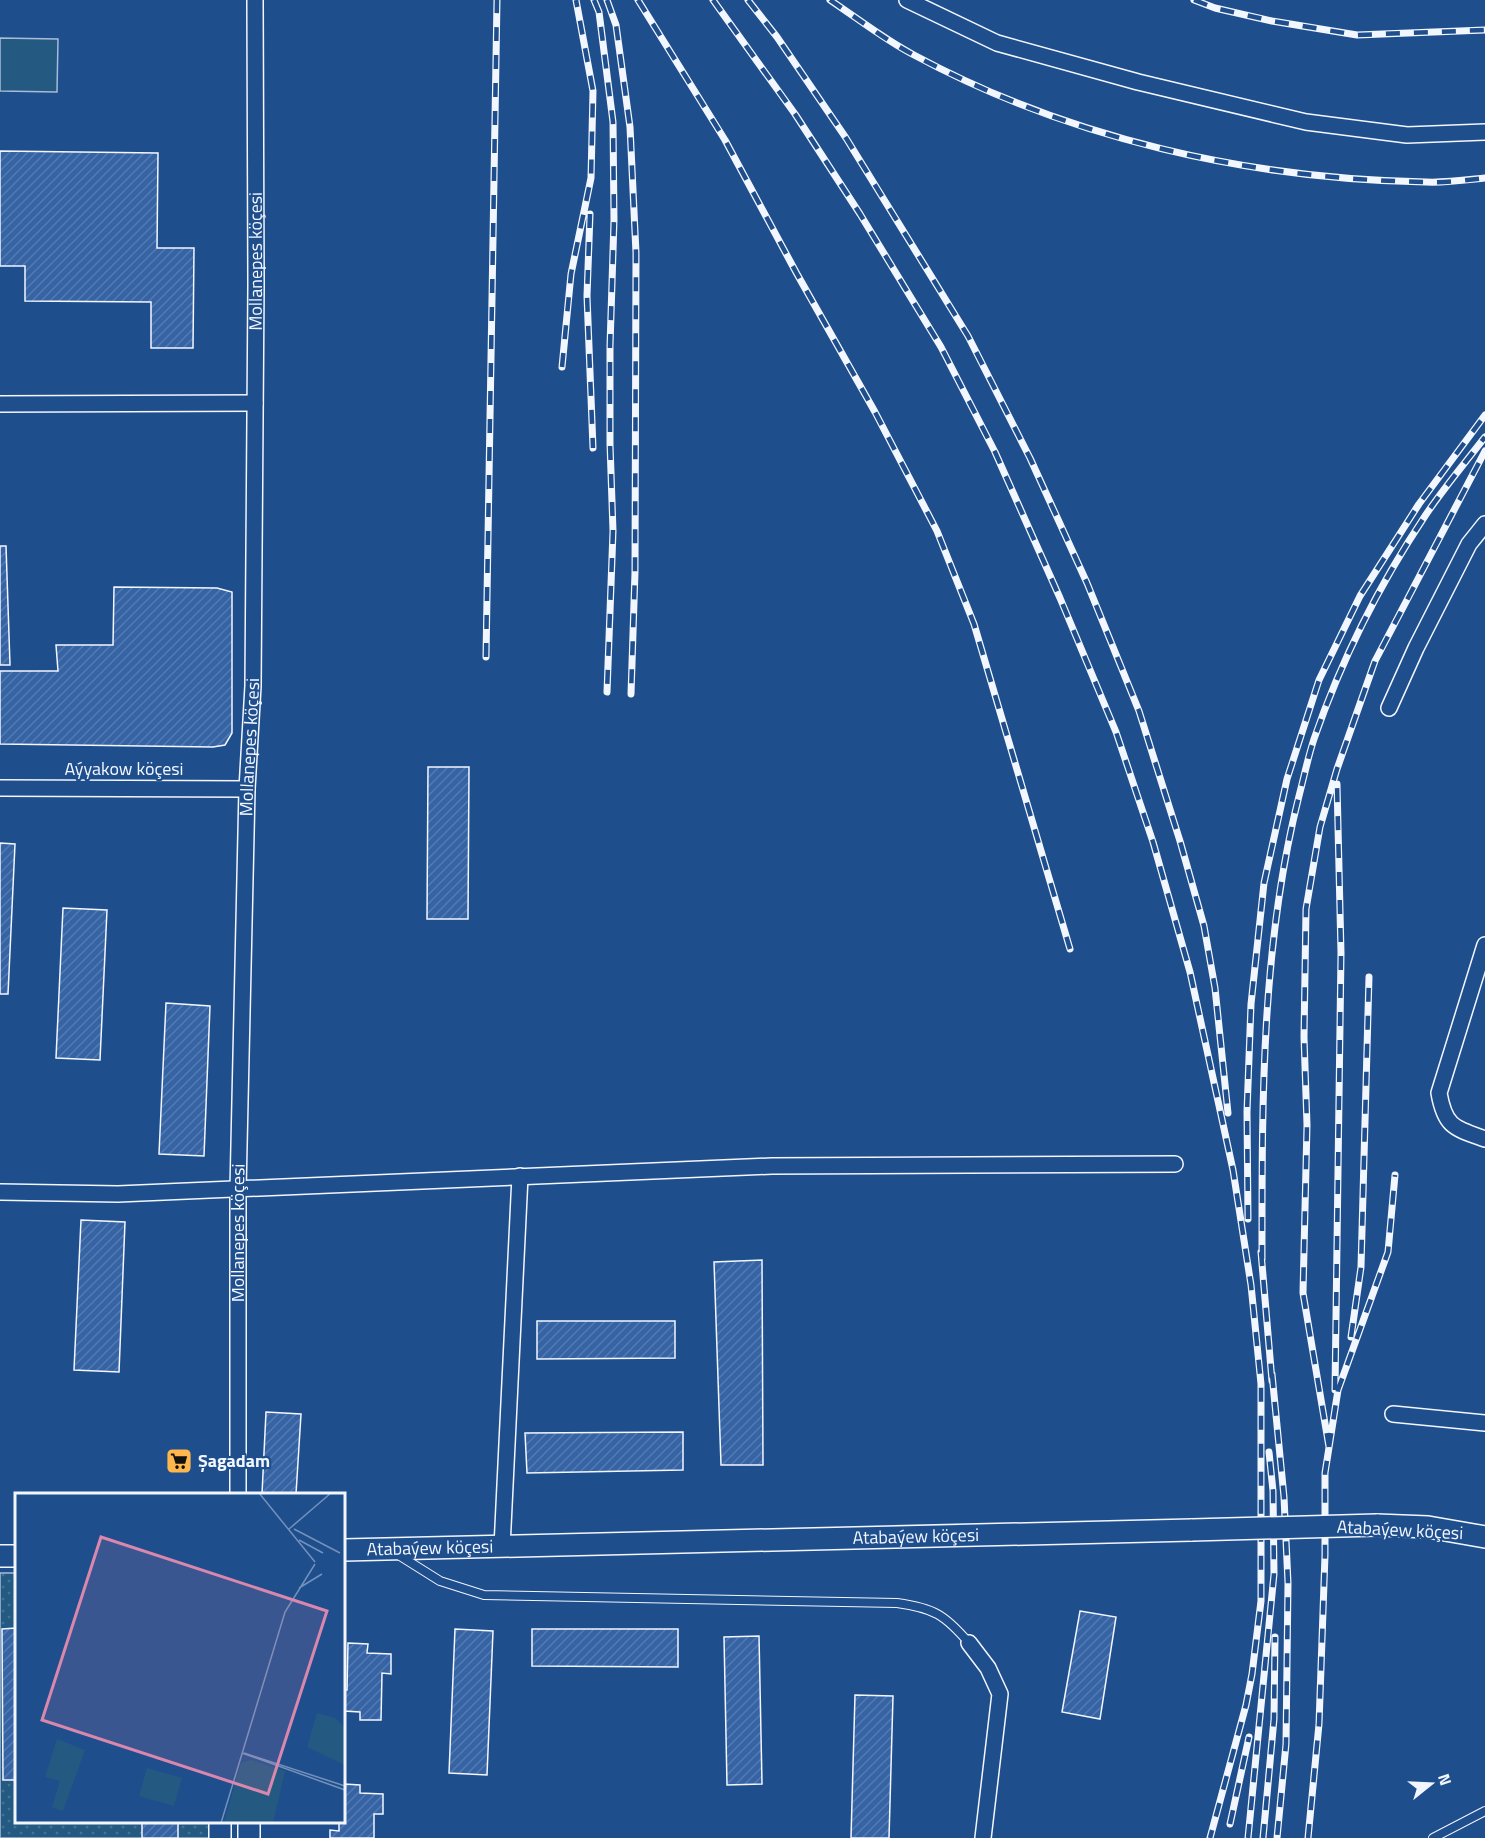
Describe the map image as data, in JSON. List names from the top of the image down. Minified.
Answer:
{"streets":{"main road":["Atabaýew köçesi"],"street":["Mollanepes köçesi","Aýyakow köçesi"]},"crossings":[["Mollanepes köçesi","Aýyakow köçesi"]],"places":{"supermarket":["Şagadam"]},"north":"right"}
